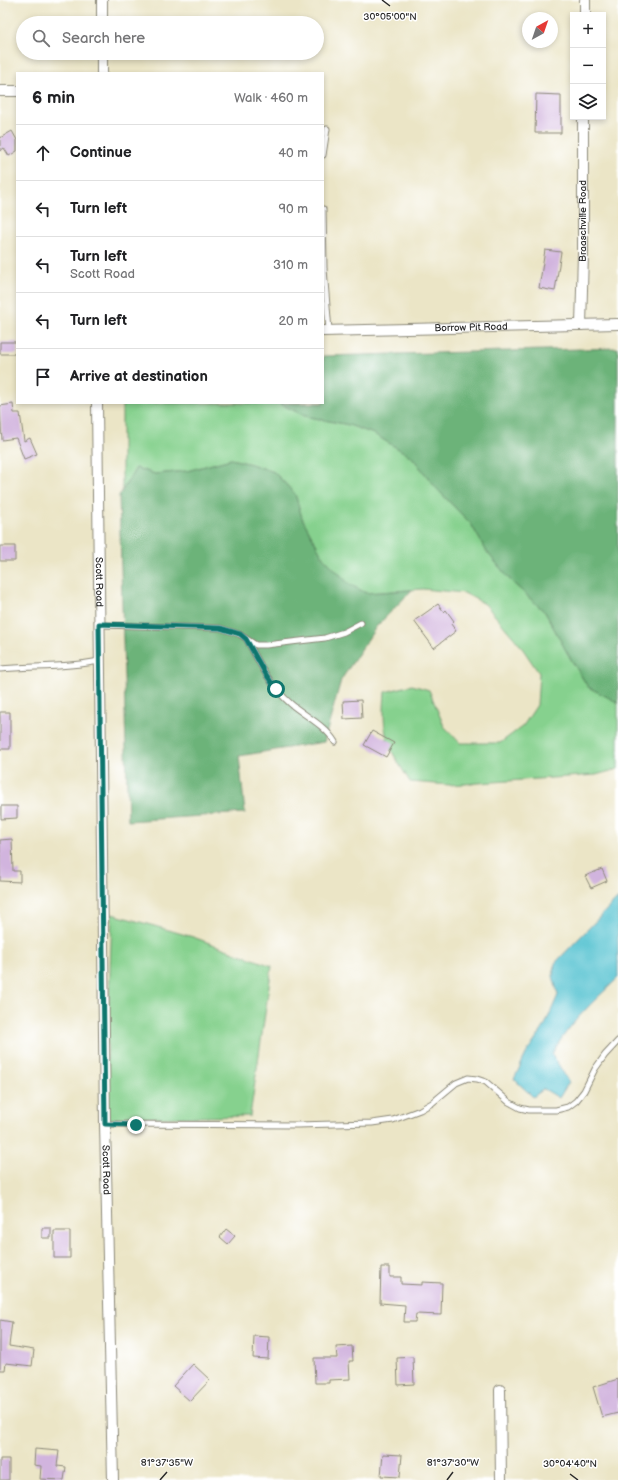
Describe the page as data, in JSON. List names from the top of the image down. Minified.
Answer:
{"streets":{"street":["Braaschville Road","Borrow Pit Road","Scott Road"]},"crossings":[["Braaschville Road","Borrow Pit Road"]],"north":"top right","page":{"map_buttons":["+","−"],"search":"Search here","heading":["6 min","Walk · 460 m"],"list":[["Continue","40 m"],["Turn left","90 m"],["Turn left","Scott Road","310 m"],["Turn left","20 m"],"Arrive at destination"]},"coordinates":["30°05'00\"N","81°37'35\"W","81°37'30\"W","30°04'40\"N"]}
